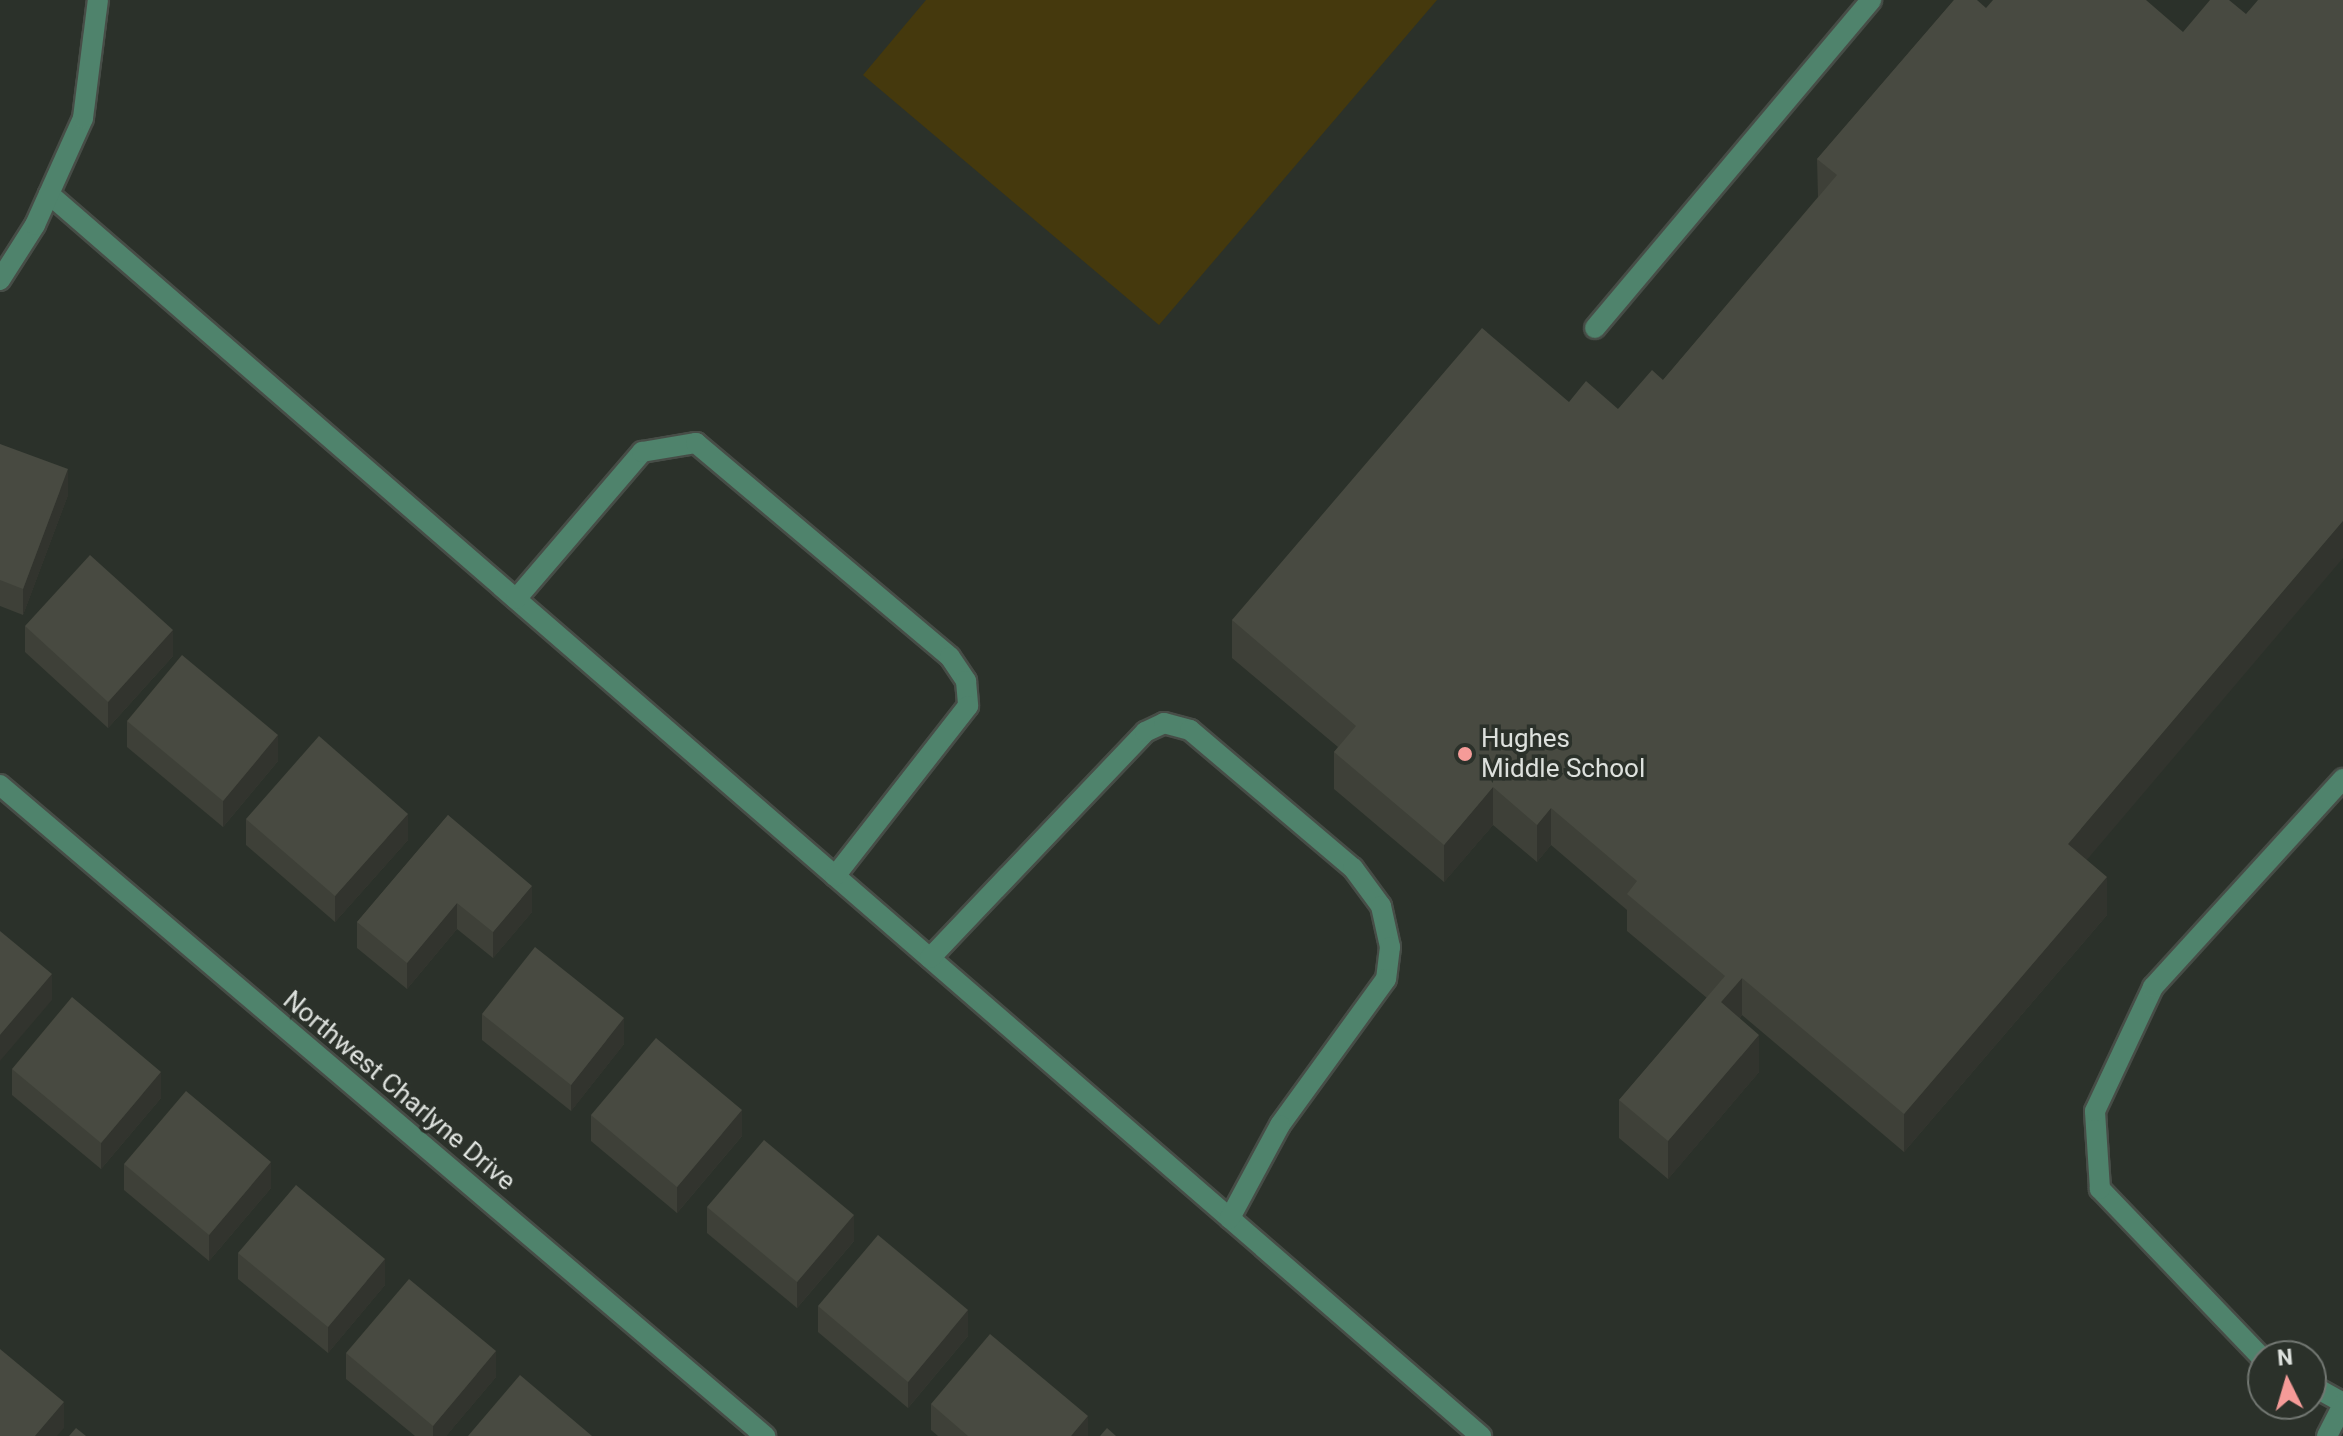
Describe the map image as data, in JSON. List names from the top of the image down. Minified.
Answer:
{"streets":{"street":["Northwest Charlyne Drive"]},"places":["Hughes Middle School"],"north":"top"}
